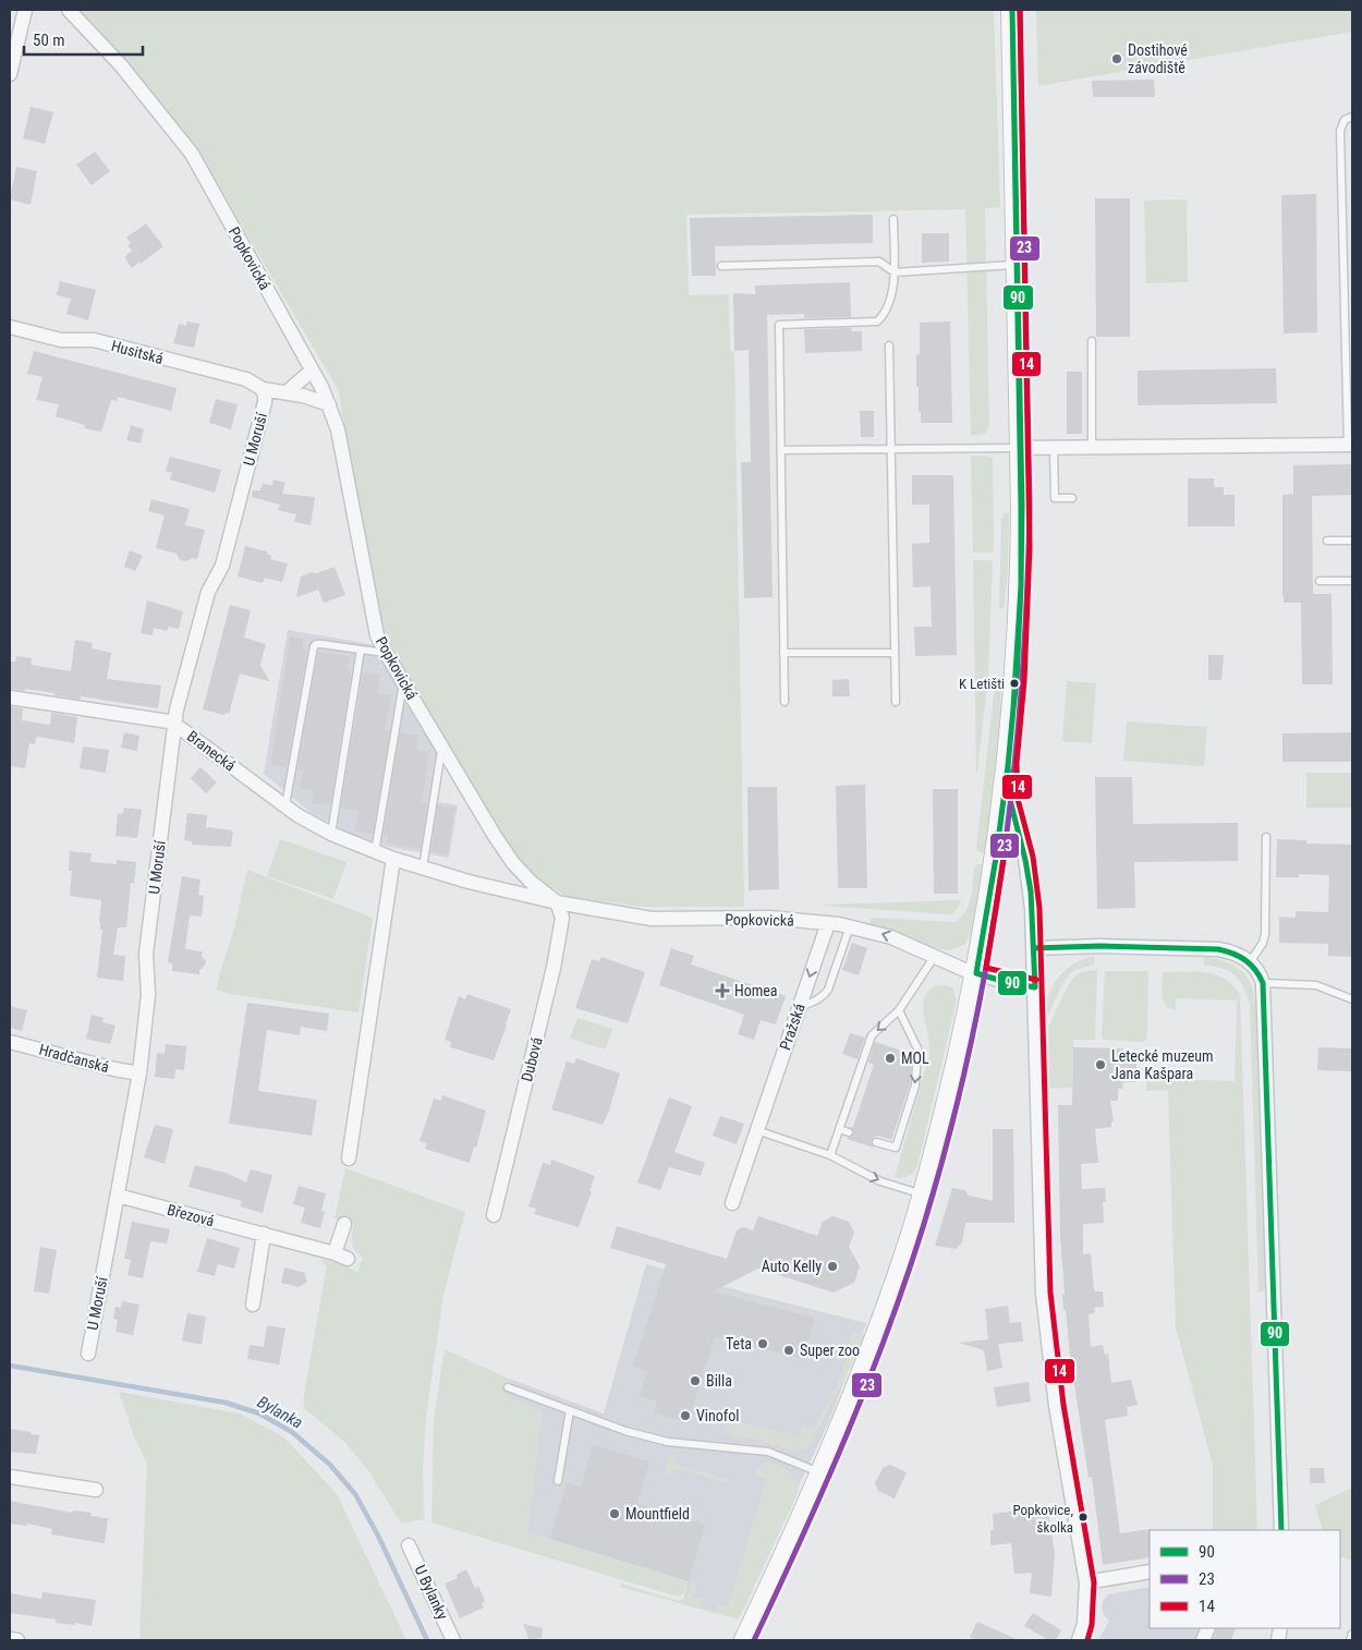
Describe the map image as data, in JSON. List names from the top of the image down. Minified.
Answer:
{"streets":{"street":["Popkovická","Husitská","U Moruší","Branecká","Pražská","Hradčanská","Dubová","Březová","U Bylanky"]},"crossings":[["Popkovická","Husitská"],["Popkovická","Branecká"],["Popkovická","Pražská"],["Popkovická","Dubová"],["Husitská","U Moruší"],["U Moruší","Branecká"],["U Moruší","Hradčanská"],["U Moruší","Březová"],["Branecká","Dubová"]],"water":["Bylanka"],"places":{"other":["Dostihové závodiště","K Letišti","MOL","Letecké muzeum Jana Kašpara","Auto Kelly","Teta","Super zoo","Billa","Vinofol","Mountfield","Popkovice, školka"],"health":["Homea"]},"lines":["transit line 90","transit line 23","transit line 14"],"legend":["90","23","14"],"scale_bar":"50 m"}
